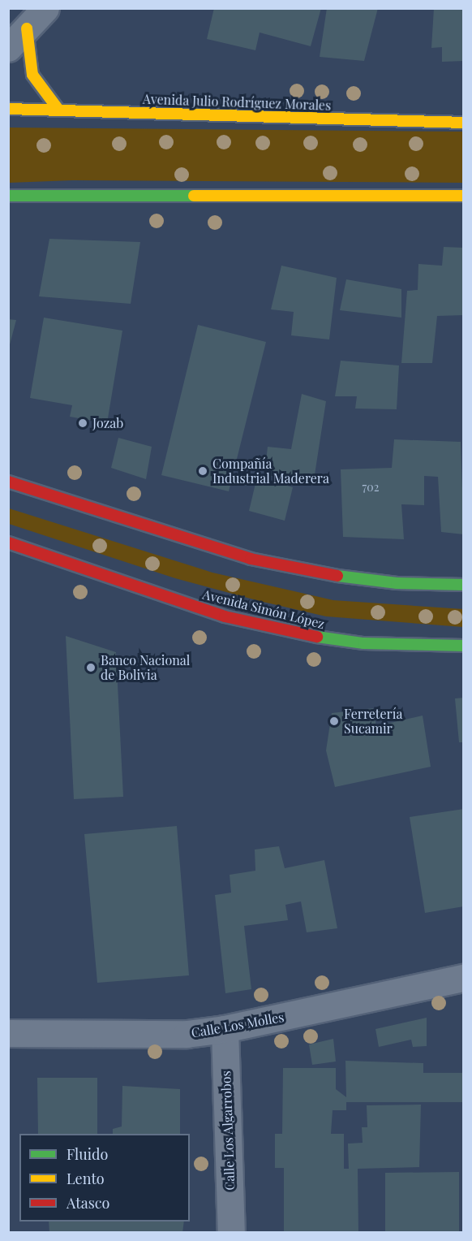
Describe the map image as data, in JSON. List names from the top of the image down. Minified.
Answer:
{"streets":{"street":["Avenida Julio Rodríguez Morales","Avenida Simón López","Calle Los Molles","Calle Los Algarrobos"]},"crossings":[["Calle Los Molles","Calle Los Algarrobos"]],"places":["Jozab","Compañía Industrial Maderera","Banco Nacional de Bolivia","Ferretería Sucamir"],"house_numbers":["702"],"legend":["Fluido","Lento","Atasco"]}
